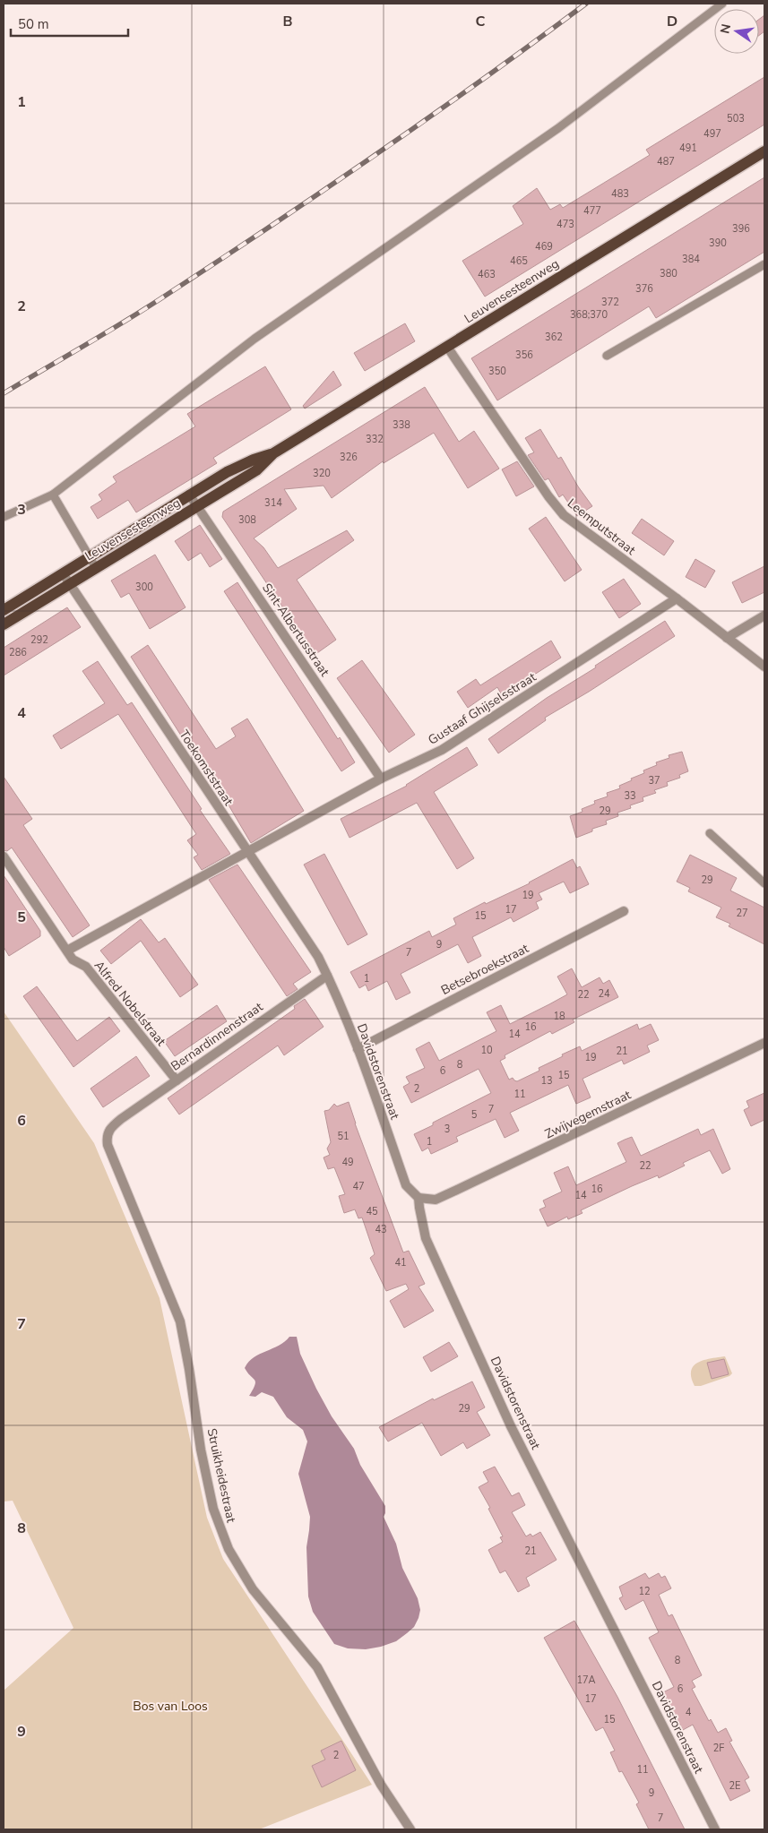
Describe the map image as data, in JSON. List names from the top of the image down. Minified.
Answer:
{"streets":{"main road":["Leuvensesteenweg"],"street":["Leemputstraat","Sint-Albertusstraat","Gustaaf Ghijselsstraat","Toekomststraat","Betsebroekstraat","Alfred Nobelstraat","Bernardinnenstraat","Davidstorenstraat","Zwijvegemstraat","Struikheidestraat"]},"crossings":[["Leuvensesteenweg","Leemputstraat"],["Leuvensesteenweg","Sint-Albertusstraat"],["Leuvensesteenweg","Toekomststraat"],["Leemputstraat","Gustaaf Ghijselsstraat"],["Sint-Albertusstraat","Gustaaf Ghijselsstraat"],["Gustaaf Ghijselsstraat","Toekomststraat"],["Gustaaf Ghijselsstraat","Alfred Nobelstraat"],["Toekomststraat","Bernardinnenstraat"],["Toekomststraat","Davidstorenstraat"],["Betsebroekstraat","Davidstorenstraat"],["Alfred Nobelstraat","Bernardinnenstraat"],["Bernardinnenstraat","Davidstorenstraat"],["Bernardinnenstraat","Struikheidestraat"],["Davidstorenstraat","Zwijvegemstraat"]],"parks":["Bos van Loos"],"house_numbers":["503","497","491","487","483","477","473","396","390","469","384","465","380","463","376","372","368;370","362","356","350","338","332","326","320","314","308","300","292","286","37","33","29","29","19","17","27","15","9","7","1","24","22","18","16","14","10","21","19","8","6","15","13","2","11","7","5","3","51","1","49","22","47","16","14","45","43","41","29","21","12","8","17A","6","17","4","15","2F","2","11","2E","9","7"],"scale_bar":"50 m","north":"left","grid":{"columns":["B","C","D"],"rows":["1","2","3","4","5","6","7","8","9"]}}
